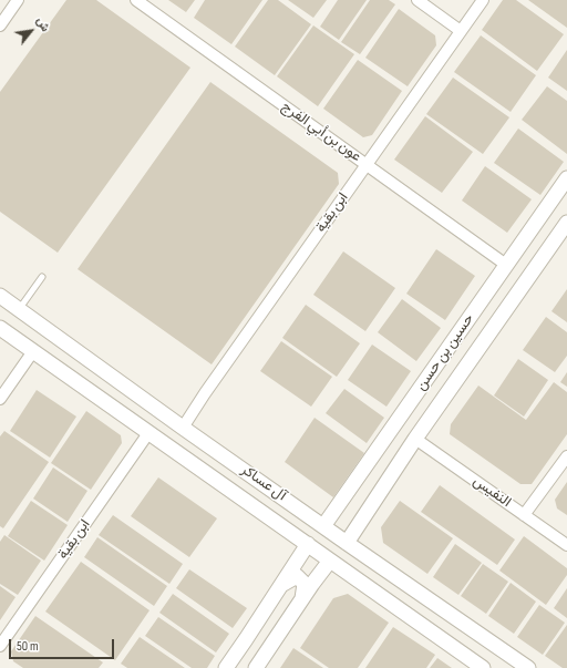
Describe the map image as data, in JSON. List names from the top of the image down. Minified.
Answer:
{"streets":{"street":["عون بن أبي الفرج","ابن بقية","حسين بن حسن","آل عساكر","النفيس"]},"crossings":[["عون بن أبي الفرج","ابن بقية"],["عون بن أبي الفرج","حسين بن حسن"],["ابن بقية","آل عساكر"],["حسين بن حسن","آل عساكر"],["حسين بن حسن","النفيس"]],"scale_bar":"50 m","north":"top right"}
